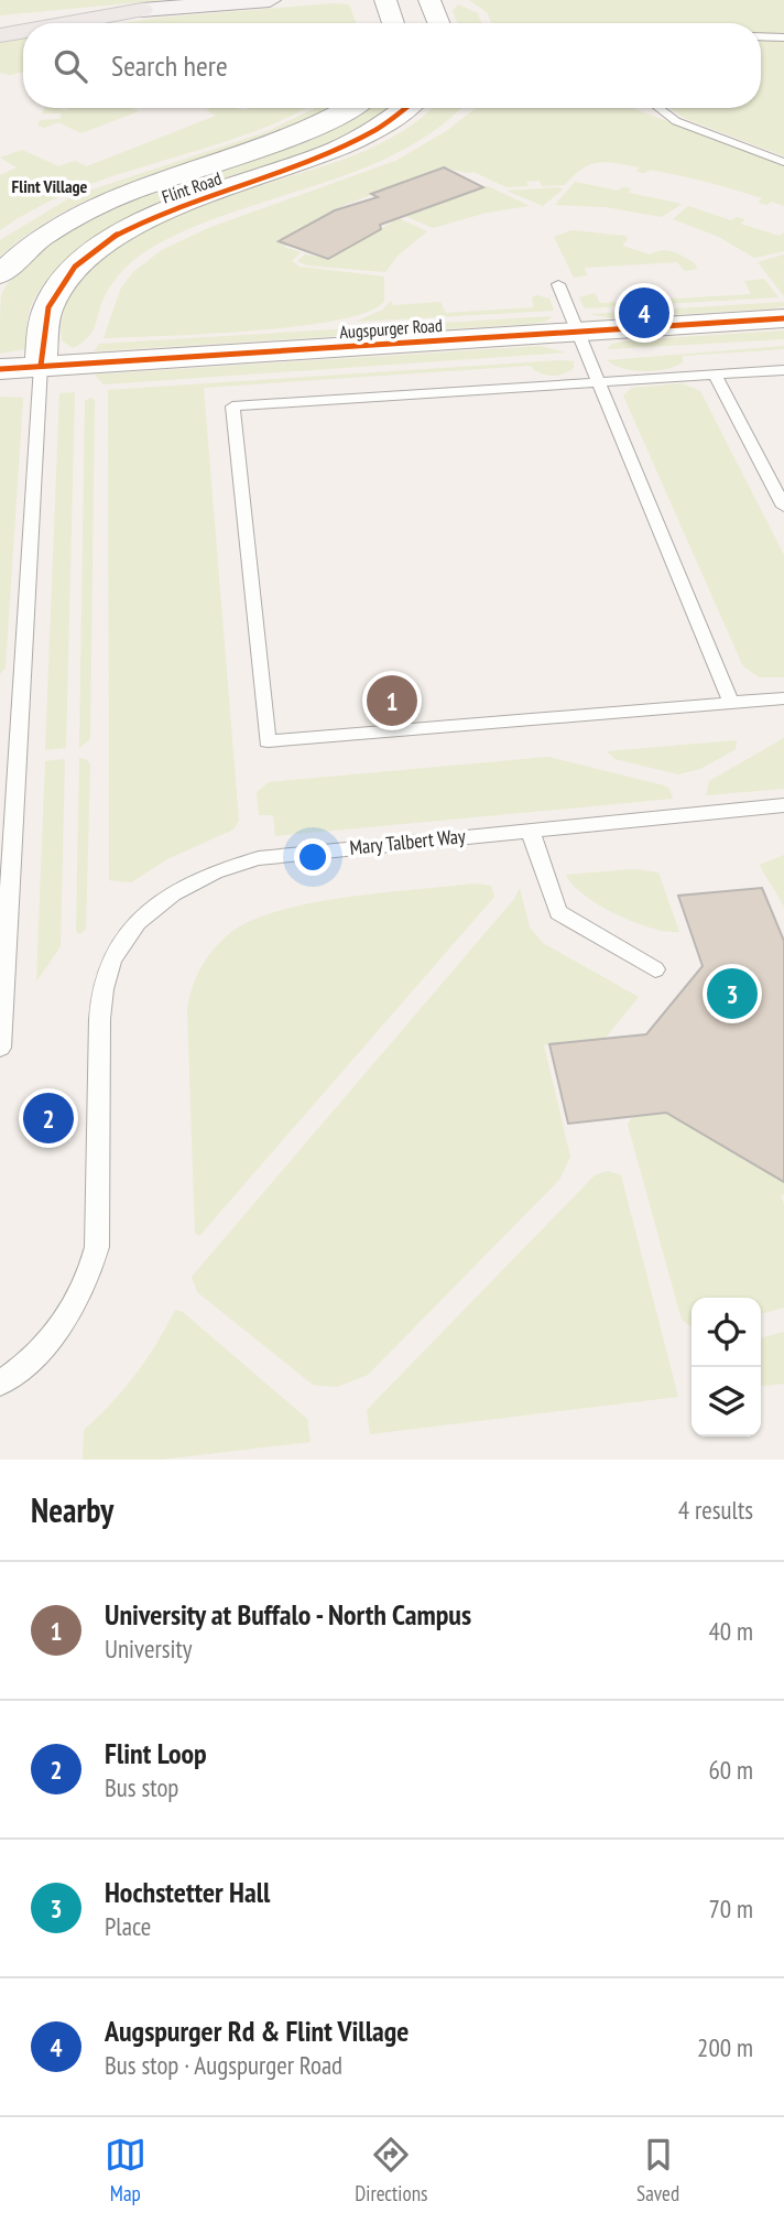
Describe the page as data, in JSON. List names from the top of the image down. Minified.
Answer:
{"streets":{"street":["Flint Road","Augspurger Road"],"lane":["Mary Talbert Way"]},"crossings":[["Flint Road","Augspurger Road"]],"districts":["Flint Village"],"page":{"search":"Search here","pins":["4","1","3","2"],"heading":["Nearby","4 results"],"list":[{"mark":"1","name":"University at Buffalo - North Campus","note":"University","value":"40 m"},{"mark":"2","name":"Flint Loop","note":"Bus stop","value":"60 m"},{"mark":"3","name":"Hochstetter Hall","note":"Place","value":"70 m"},{"mark":"4","name":"Augspurger Rd & Flint Village","note":"Bus stop · Augspurger Road","value":"200 m"}],"nav":["Map","Directions","Saved"]}}
